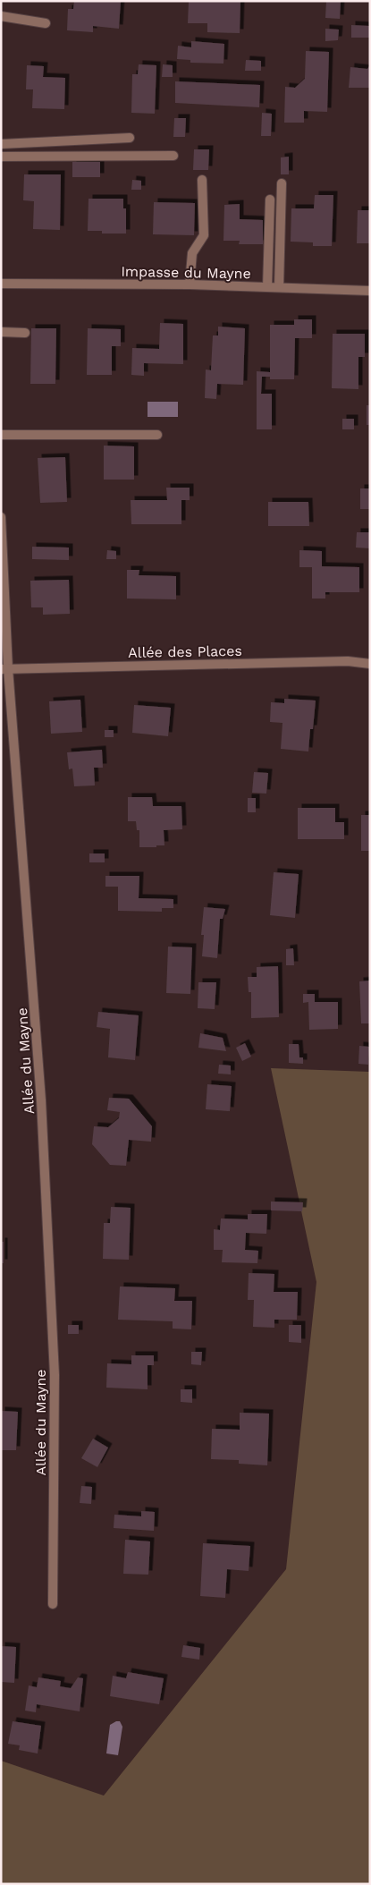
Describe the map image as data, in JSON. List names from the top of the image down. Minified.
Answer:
{"streets":{"street":["Impasse du Mayne","Allée des Places","Allée du Mayne"]},"crossings":[["Allée des Places","Allée du Mayne"]]}
